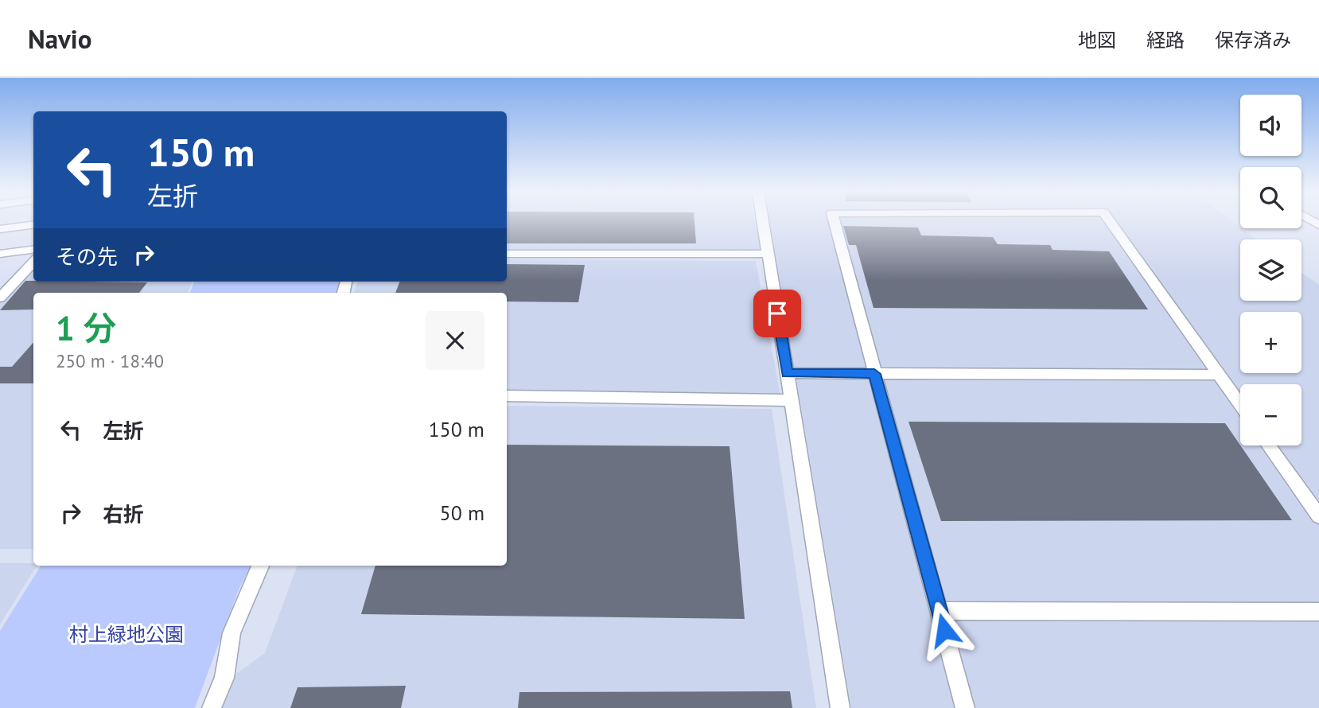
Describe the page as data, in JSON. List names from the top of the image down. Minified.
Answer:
{"parks":["村上緑地公園"],"page":{"header":"Navio","nav":["地図","経路","保存済み"],"map_buttons":["+","−"],"turn":["150 m","左折"],"then":"その先","heading":["1 分","250 m · 18:40"],"list":[{"name":"左折","value":"150 m"},{"name":"右折","value":"50 m"}]}}
